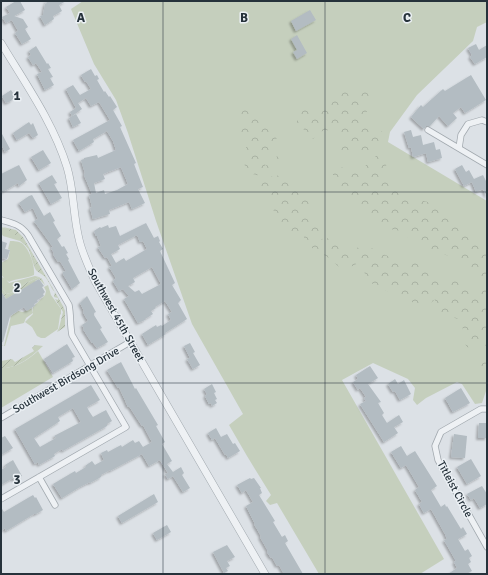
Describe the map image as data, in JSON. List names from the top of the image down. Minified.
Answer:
{"streets":{"street":["Southwest 45th Street","Southwest Birdsong Drive","Titleist Circle"]},"crossings":[["Southwest 45th Street","Southwest Birdsong Drive"]],"grid":{"columns":["A","B","C"],"rows":["1","2","3"]}}
